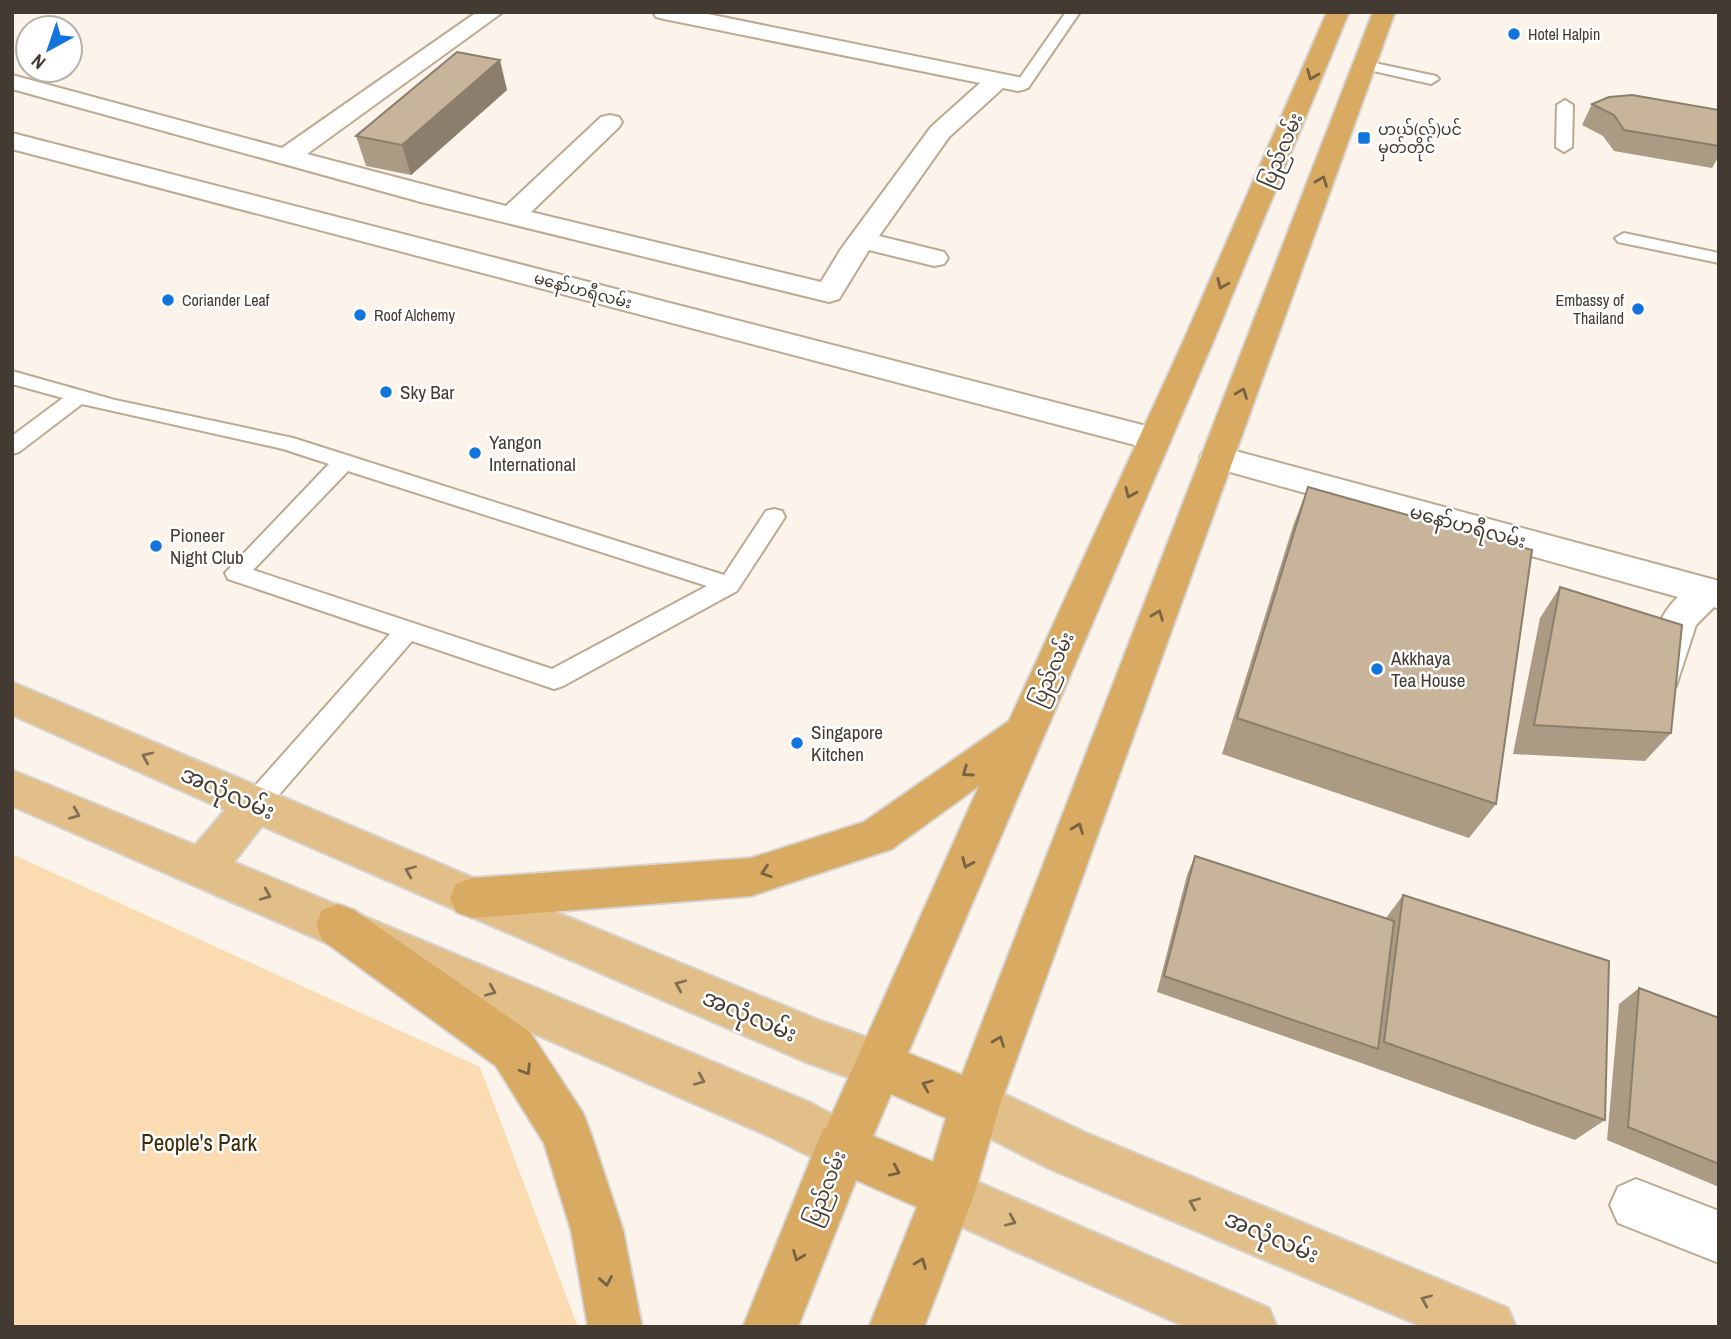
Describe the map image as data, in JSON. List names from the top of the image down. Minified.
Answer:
{"streets":{"highway":["ပြည်လမ်း","အလုံလမ်း"],"street":["မနော်ဟရီလမ်း"]},"crossings":[["ပြည်လမ်း","မနော်ဟရီလမ်း"],["ပြည်လမ်း","အလုံလမ်း"]],"one_way":["အလုံလမ်း"],"parks":["People's Park"],"places":{"other":["Hotel Halpin","Coriander Leaf","Embassy of Thailand","Roof Alchemy","Sky Bar","Yangon International","Pioneer Night Club","Akkhaya Tea House","Singapore Kitchen"],"transit":["ဟယ်(လ်)ပင် မှတ်တိုင်"]},"north":"bottom left"}
